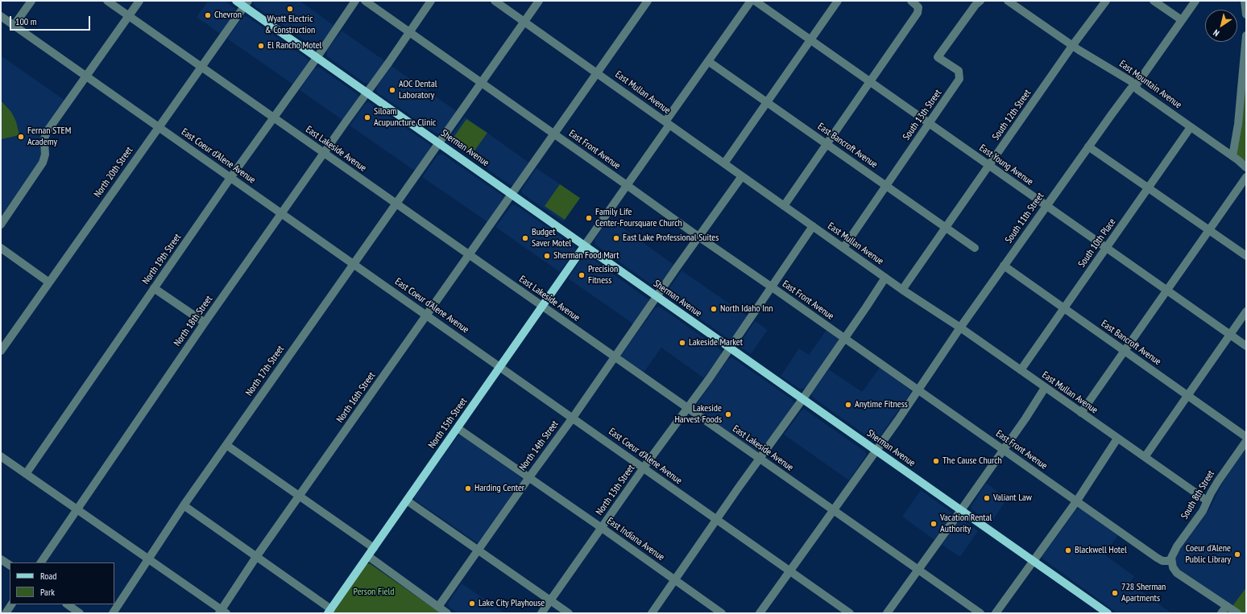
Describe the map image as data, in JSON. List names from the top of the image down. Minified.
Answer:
{"streets":{"main road":["Sherman Avenue","North 15th Street"],"street":["East Mountain Avenue","East Mullan Avenue","South 13th Street","South 12th Street","East Bancroft Avenue","East Lakeside Avenue","East Front Avenue","East Coeur d'Alene Avenue","East Young Avenue","North 20th Street","South 11th Street","South 10th Place","North 19th Street","North 18th Street","North 17th Street","North 16th Street","North 14th Street","North 13th Street","South 8th Street","East Indiana Avenue"]},"crossings":[["East Mountain Avenue","South 12th Street"],["East Mountain Avenue","South 11th Street"],["East Mountain Avenue","South 10th Place"],["East Mullan Avenue","South 13th Street"],["East Mullan Avenue","South 12th Street"],["East Mullan Avenue","South 11th Street"],["East Mullan Avenue","South 10th Place"],["East Mullan Avenue","North 17th Street"],["East Mullan Avenue","North 16th Street"],["East Mullan Avenue","North 14th Street"],["East Mullan Avenue","South 8th Street"],["South 13th Street","East Bancroft Avenue"],["South 13th Street","East Young Avenue"],["South 12th Street","East Bancroft Avenue"],["South 12th Street","East Young Avenue"],["East Bancroft Avenue","South 11th Street"],["East Bancroft Avenue","South 10th Place"],["Sherman Avenue","North 20th Street"],["Sherman Avenue","South 11th Street"],["Sherman Avenue","North 19th Street"],["Sherman Avenue","North 18th Street"],["Sherman Avenue","North 17th Street"],["Sherman Avenue","North 16th Street"],["Sherman Avenue","North 15th Street"],["Sherman Avenue","North 14th Street"],["Sherman Avenue","North 13th Street"],["East Lakeside Avenue","North 20th Street"],["East Lakeside Avenue","South 11th Street"],["East Lakeside Avenue","North 19th Street"],["East Lakeside Avenue","North 18th Street"],["East Lakeside Avenue","North 17th Street"],["East Lakeside Avenue","North 16th Street"],["East Lakeside Avenue","North 15th Street"],["East Lakeside Avenue","North 14th Street"],["East Lakeside Avenue","North 13th Street"],["East Front Avenue","South 11th Street"],["East Front Avenue","North 18th Street"],["East Front Avenue","North 17th Street"],["East Front Avenue","North 16th Street"],["East Front Avenue","North 14th Street"],["East Front Avenue","South 8th Street"],["East Coeur d'Alene Avenue","North 20th Street"],["East Coeur d'Alene Avenue","South 11th Street"],["East Coeur d'Alene Avenue","North 19th Street"],["East Coeur d'Alene Avenue","North 18th Street"],["East Coeur d'Alene Avenue","North 17th Street"],["East Coeur d'Alene Avenue","North 16th Street"],["East Coeur d'Alene Avenue","North 15th Street"],["East Coeur d'Alene Avenue","North 14th Street"],["East Coeur d'Alene Avenue","North 13th Street"],["East Young Avenue","South 11th Street"],["East Young Avenue","South 10th Place"],["North 15th Street","East Indiana Avenue"],["North 14th Street","East Indiana Avenue"],["North 13th Street","East Indiana Avenue"]],"parks":["Person Field"],"places":["Wyatt Electric & Construction","Chevron","El Rancho Motel","AOC Dental Laboratory","Siloam Acupuncture Clinic","Fernan STEM Academy","Family Life Center-Foursquare Church","Budget Saver Motel","East Lake Professional Suites","Sherman Food Mart","Precision Fitness","North Idaho Inn","Lakeside Market","Anytime Fitness","Lakeside Harvest Foods","The Cause Church","Harding Center","Valiant Law","Vacation Rental Authority","Blackwell Hotel","Coeur d'Alene Public Library","728 Sherman Apartments","Lake City Playhouse"],"legend":["Road","Park"],"scale_bar":"100 m","north":"bottom left"}
